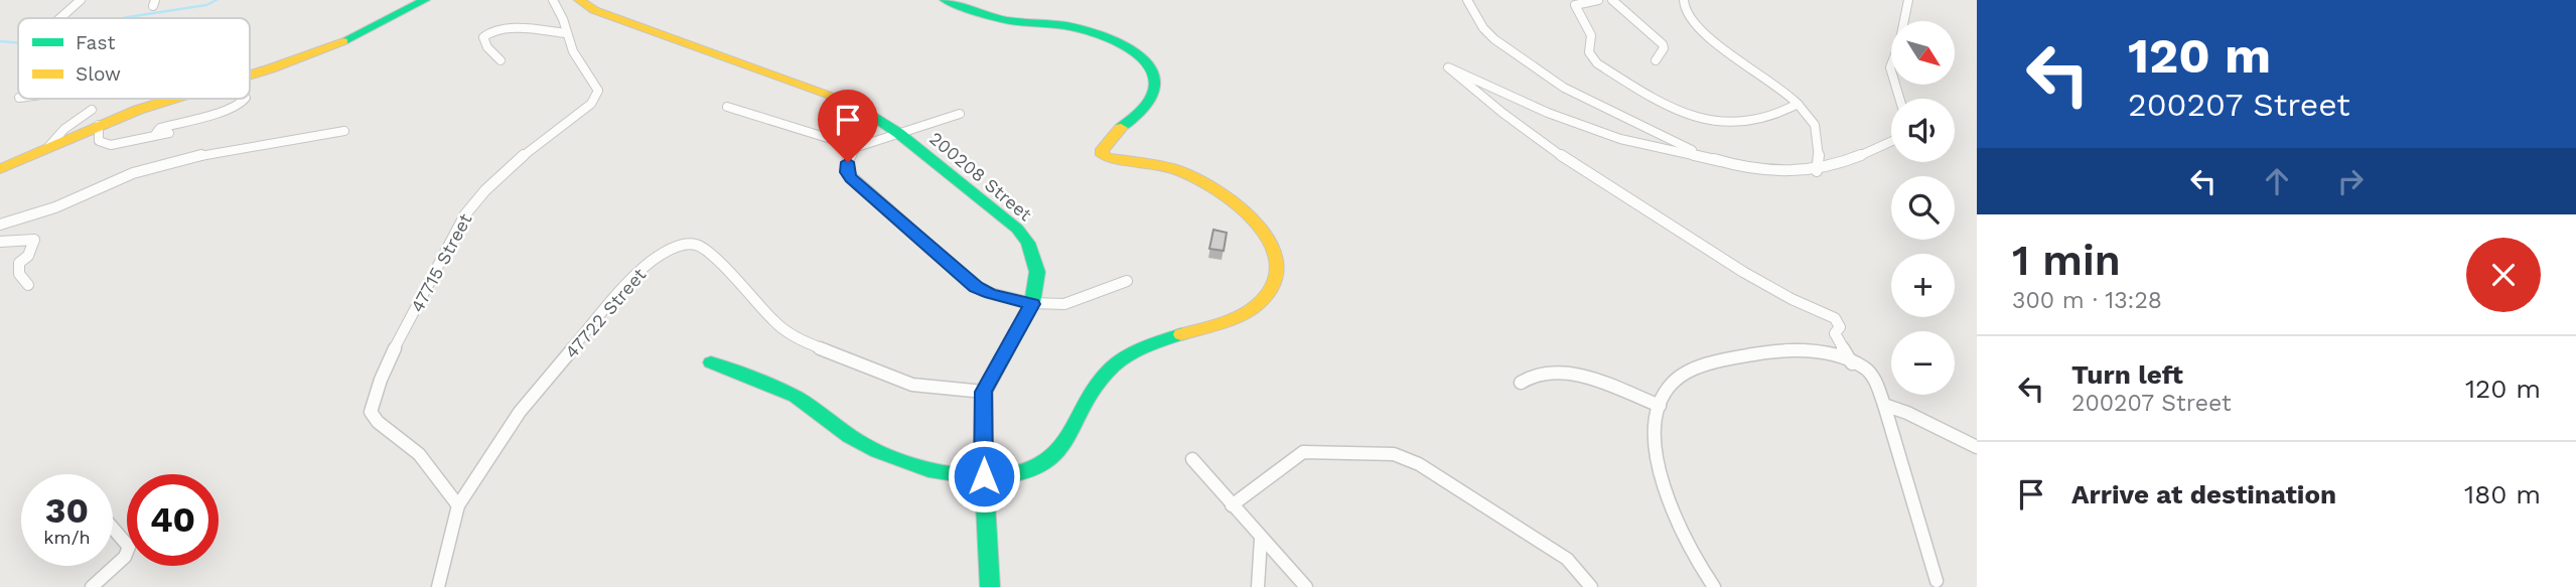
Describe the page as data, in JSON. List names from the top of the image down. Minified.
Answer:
{"streets":{"street":["200208 Street","47715 Street","47722 Street"]},"crossings":[["200208 Street","47722 Street"],["47715 Street","47722 Street"]],"legend":["Fast","Slow"],"north":"bottom right","page":{"turn":["120 m","200207 Street"],"map_buttons":["+","−"],"heading":["1 min","300 m · 13:28"],"list":[{"name":"Turn left","note":"200207 Street","value":"120 m"},{"name":"Arrive at destination","value":"180 m"}],"speed":"30 km/h","limit":"40"}}
